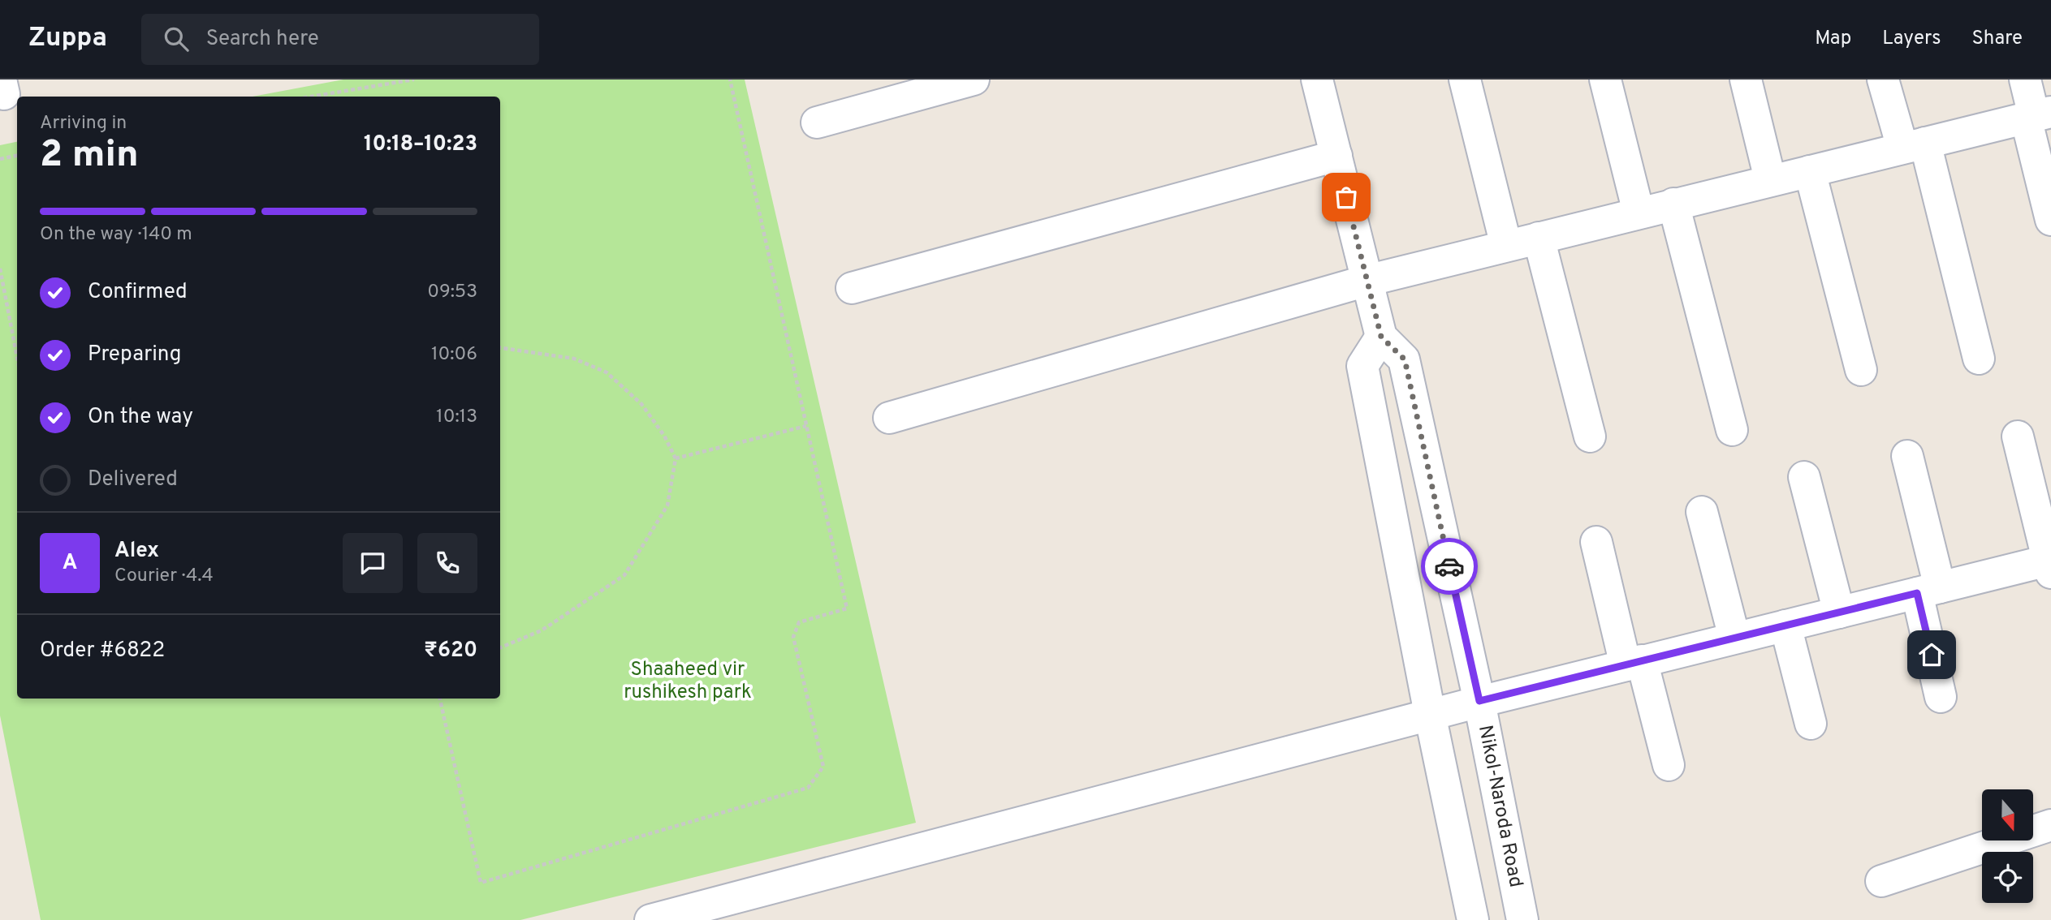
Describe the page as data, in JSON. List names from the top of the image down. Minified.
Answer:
{"streets":{"street":["Nikol-Naroda Road"]},"parks":["Shaaheed vir rushikesh park"],"north":"bottom","page":{"header":"Zuppa","search":"Search here","nav":["Map","Layers","Share"],"heading":["2 min","Arriving in","10:18–10:23"],"panel":["Alex","Courier · 4.4","Order #6822","₹620"],"bar":"On the way · 140 m","list":[["Confirmed","09:53"],["Preparing","10:06"],["On the way","10:13"],"Delivered"],"round":"A"}}
